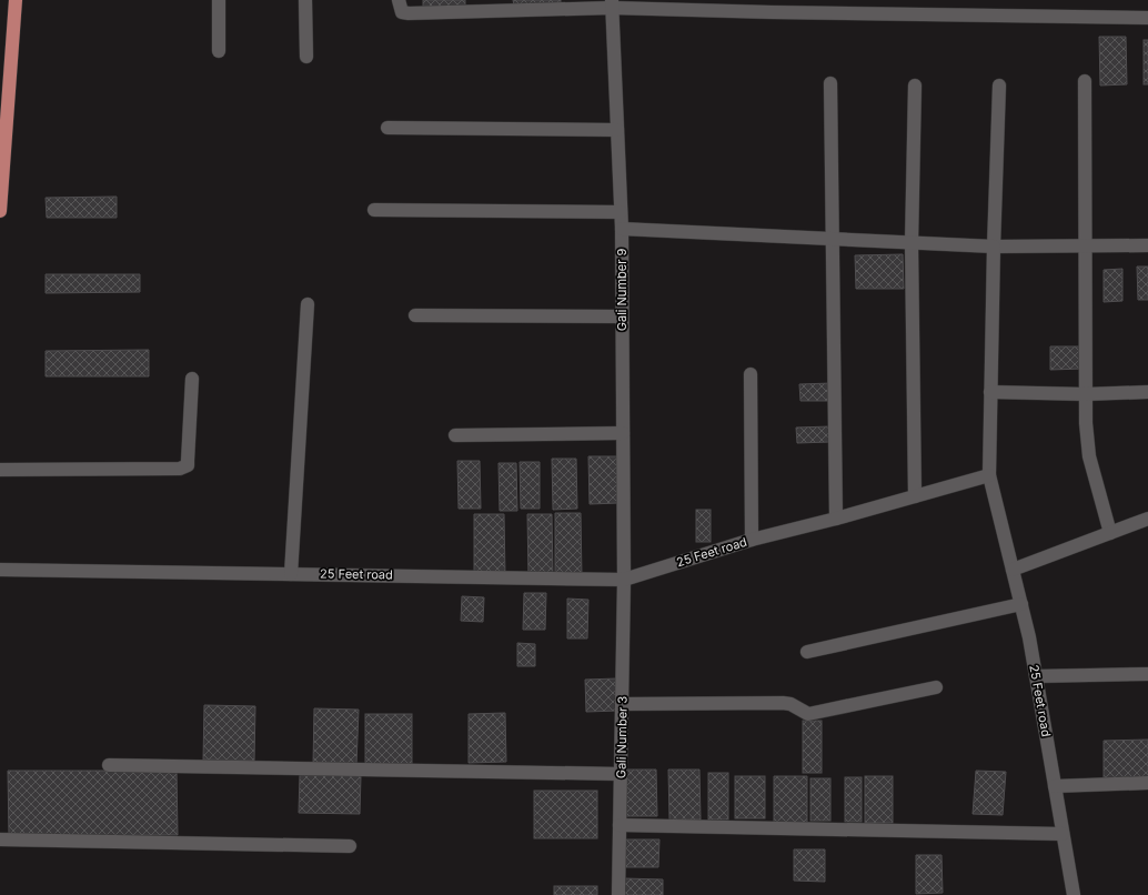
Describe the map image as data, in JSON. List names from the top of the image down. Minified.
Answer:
{"streets":{"street":["Gali Number 9","25 Feet road","Gali Number 3"]},"crossings":[["Gali Number 9","25 Feet road"],["Gali Number 9","Gali Number 3"],["25 Feet road","Gali Number 3"]]}
